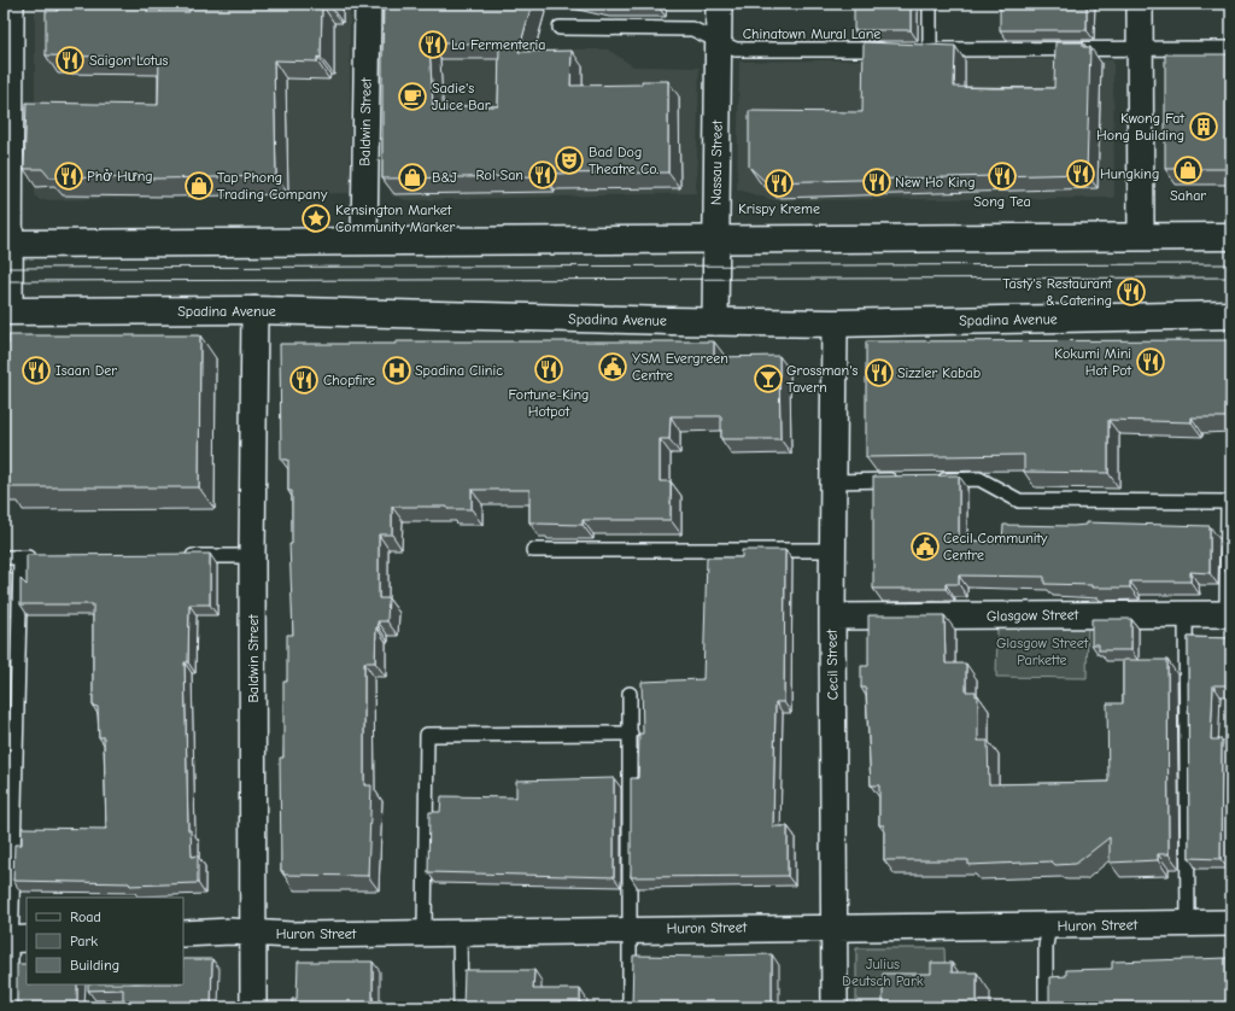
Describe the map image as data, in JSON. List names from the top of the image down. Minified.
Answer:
{"streets":{"main road":["Spadina Avenue"],"street":["Baldwin Street","Nassau Street","Glasgow Street","Cecil Street","Huron Street"],"lane":["Chinatown Mural Lane"]},"crossings":[["Chinatown Mural Lane","Nassau Street"],["Baldwin Street","Spadina Avenue"],["Baldwin Street","Huron Street"],["Nassau Street","Spadina Avenue"],["Spadina Avenue","Cecil Street"],["Glasgow Street","Cecil Street"],["Cecil Street","Huron Street"]],"parks":["Glasgow Street Parkette","Julius Deutsch Park"],"places":{"restaurant":["La Fermenteria","Saigon Lotus","Hungking","Rol San","Phở Hưng","Song Tea","New Ho King","Krispy Kreme","Tasty's Restaurant & Catering","Kokumi Mini Hot Pot","Fortune-King Hotpot","Isaan Der","Sizzler Kabab","Chopfire"],"cafe":["Sadie's Juice Bar"],"building":["Kwong Fat Hong Building"],"theatre":["Bad Dog Theatre Co."],"shop":["Sahar","B&J","Tap Phong Trading Company"],"place":["Kensington Market Community Marker"],"public building":["YSM Evergreen Centre","Cecil Community Centre"],"hospital":["Spadina Clinic"],"bar":["Grossman's Tavern"]},"legend":["Road","Park","Building"]}
